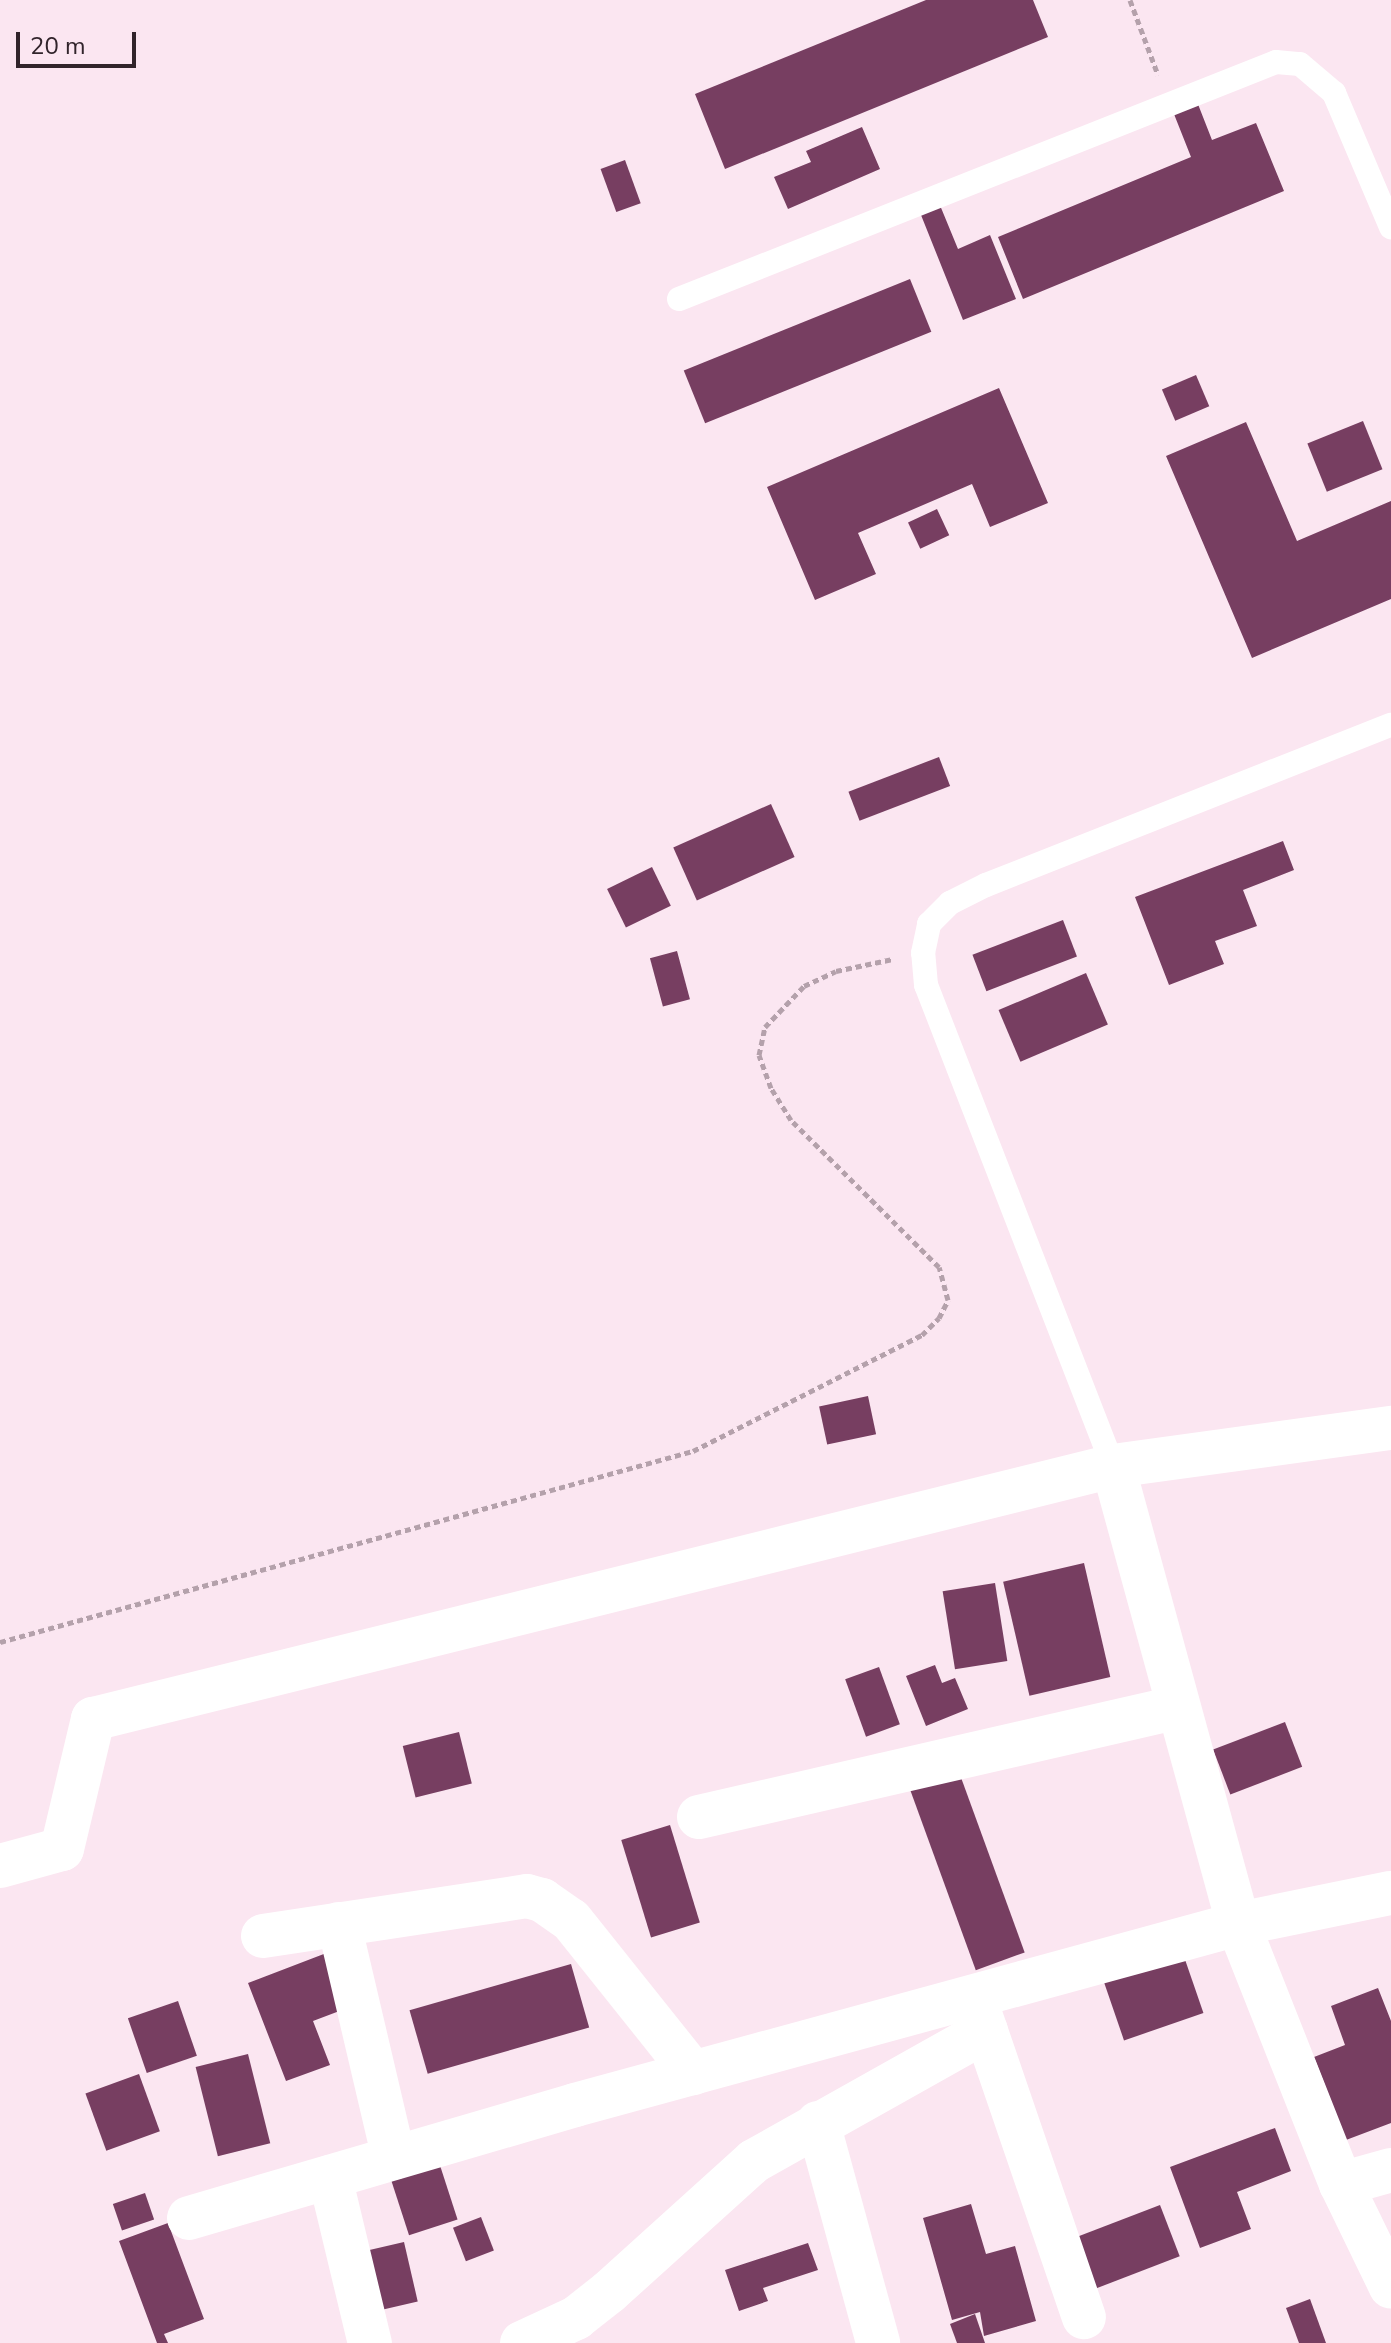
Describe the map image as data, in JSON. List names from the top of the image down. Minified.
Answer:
{"scale_bar":"20 m"}
